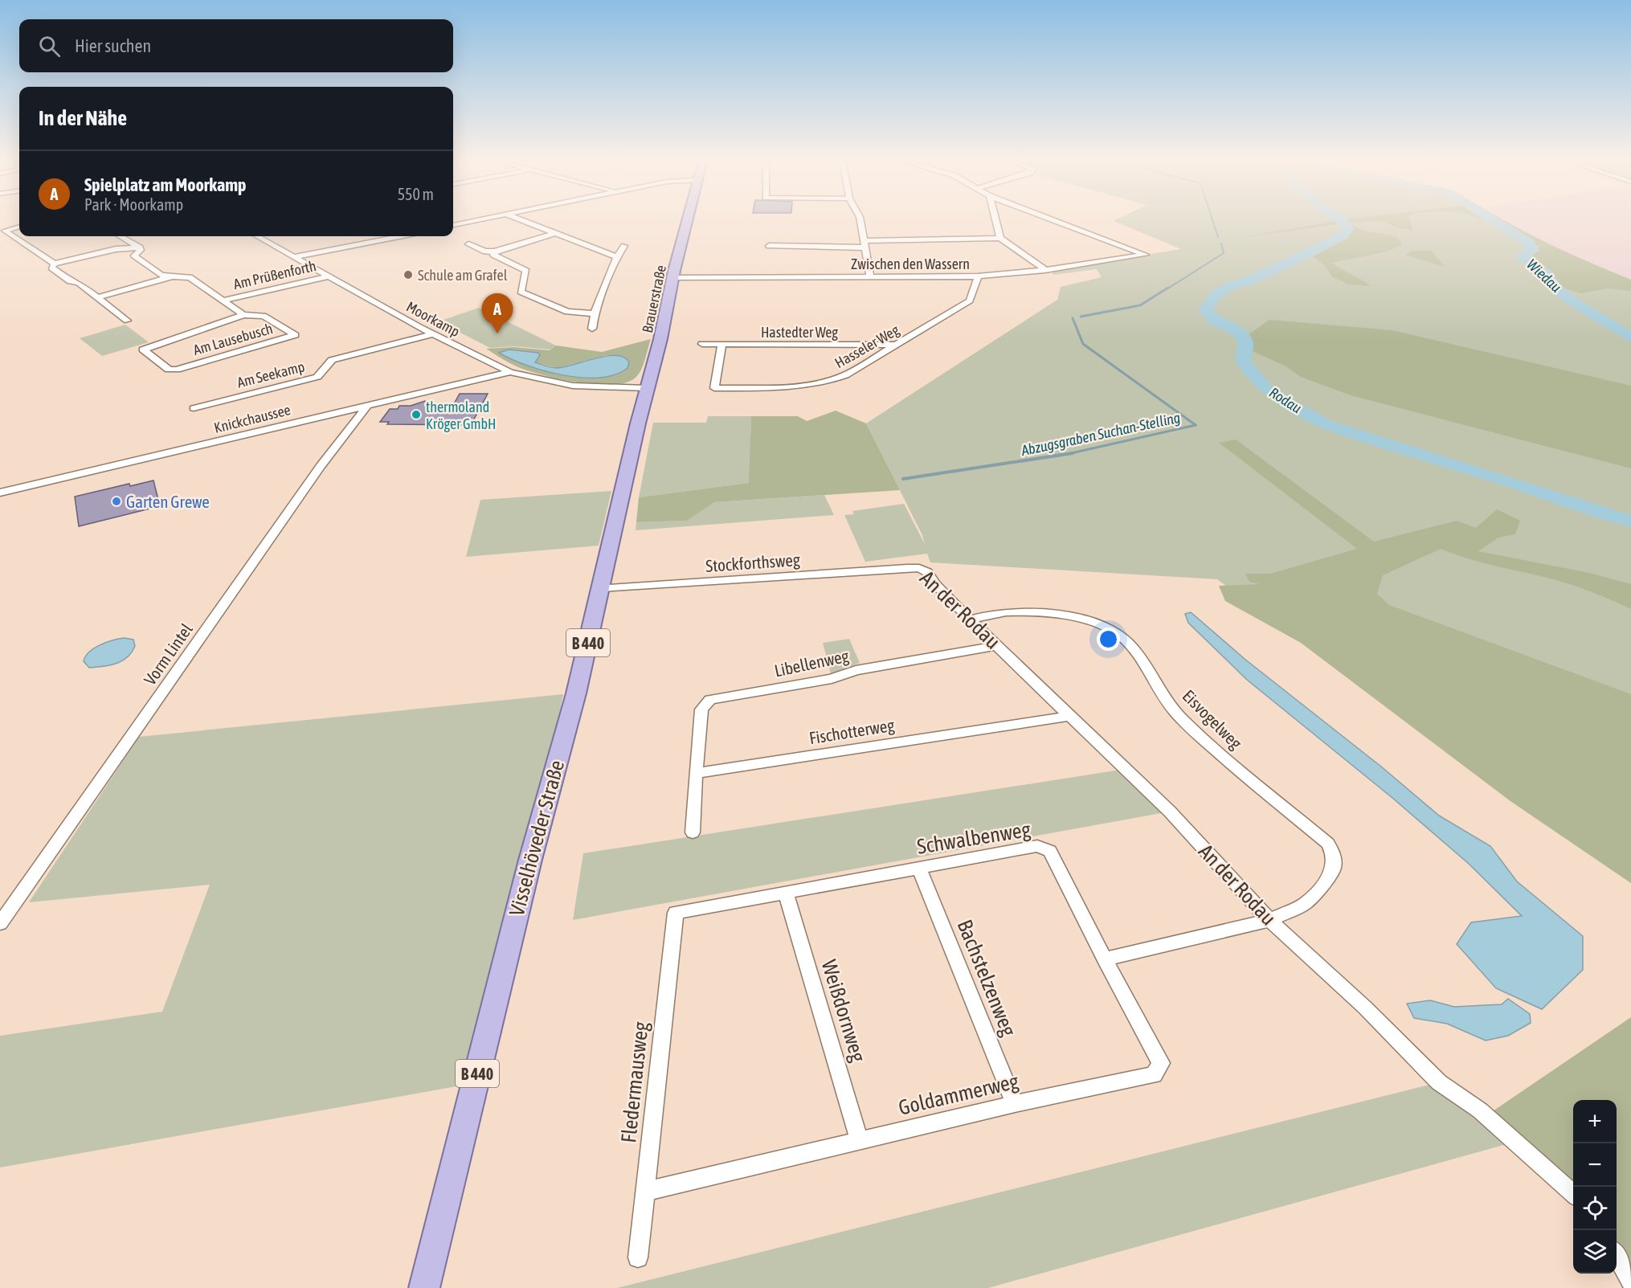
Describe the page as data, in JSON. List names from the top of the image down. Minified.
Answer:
{"streets":{"main road":["Brauerstraße","B 440","Visselhöveder Straße"],"street":["Zwischen den Wassern","Am Prüßenforth","Moorkamp","Hastedter Weg","Am Lausebusch","Hasseler Weg","Am Seekamp","Knickchaussee","Stockforthsweg","An der Rodau","Vorm Lintel","Libellenweg","Eisvogelweg","Fischotterweg","Schwalbenweg","Bachstelzenweg","Weißdornweg","Fledermausweg","Goldammerweg"]},"crossings":[["Zwischen den Wassern","Brauerstraße"],["Zwischen den Wassern","Hasseler Weg"],["Am Prüßenforth","Moorkamp"],["Am Prüßenforth","Am Lausebusch"],["Brauerstraße","Moorkamp"],["Brauerstraße","Visselhöveder Straße"],["Moorkamp","Am Seekamp"],["Moorkamp","Knickchaussee"],["Moorkamp","Visselhöveder Straße"],["Hastedter Weg","Hasseler Weg"],["Knickchaussee","Vorm Lintel"],["Stockforthsweg","An der Rodau"],["Stockforthsweg","Visselhöveder Straße"],["An der Rodau","Libellenweg"],["An der Rodau","Eisvogelweg"],["An der Rodau","Fischotterweg"],["Libellenweg","Fischotterweg"],["Schwalbenweg","Bachstelzenweg"],["Schwalbenweg","Weißdornweg"],["Schwalbenweg","Fledermausweg"],["Schwalbenweg","Goldammerweg"],["Bachstelzenweg","Goldammerweg"],["Weißdornweg","Goldammerweg"],["Fledermausweg","Goldammerweg"]],"water":["Wiedau","Rodau","Abzugsgraben Suchan-Stelling"],"places":["Schule am Grafel","thermoland Kröger GmbH","Garten Grewe"],"page":{"search":"Hier suchen","heading":"In der Nähe","list":[{"mark":"A","name":"Spielplatz am Moorkamp","note":"Park · Moorkamp","value":"550 m"}],"pins":"A","map_buttons":["+","−"]}}
